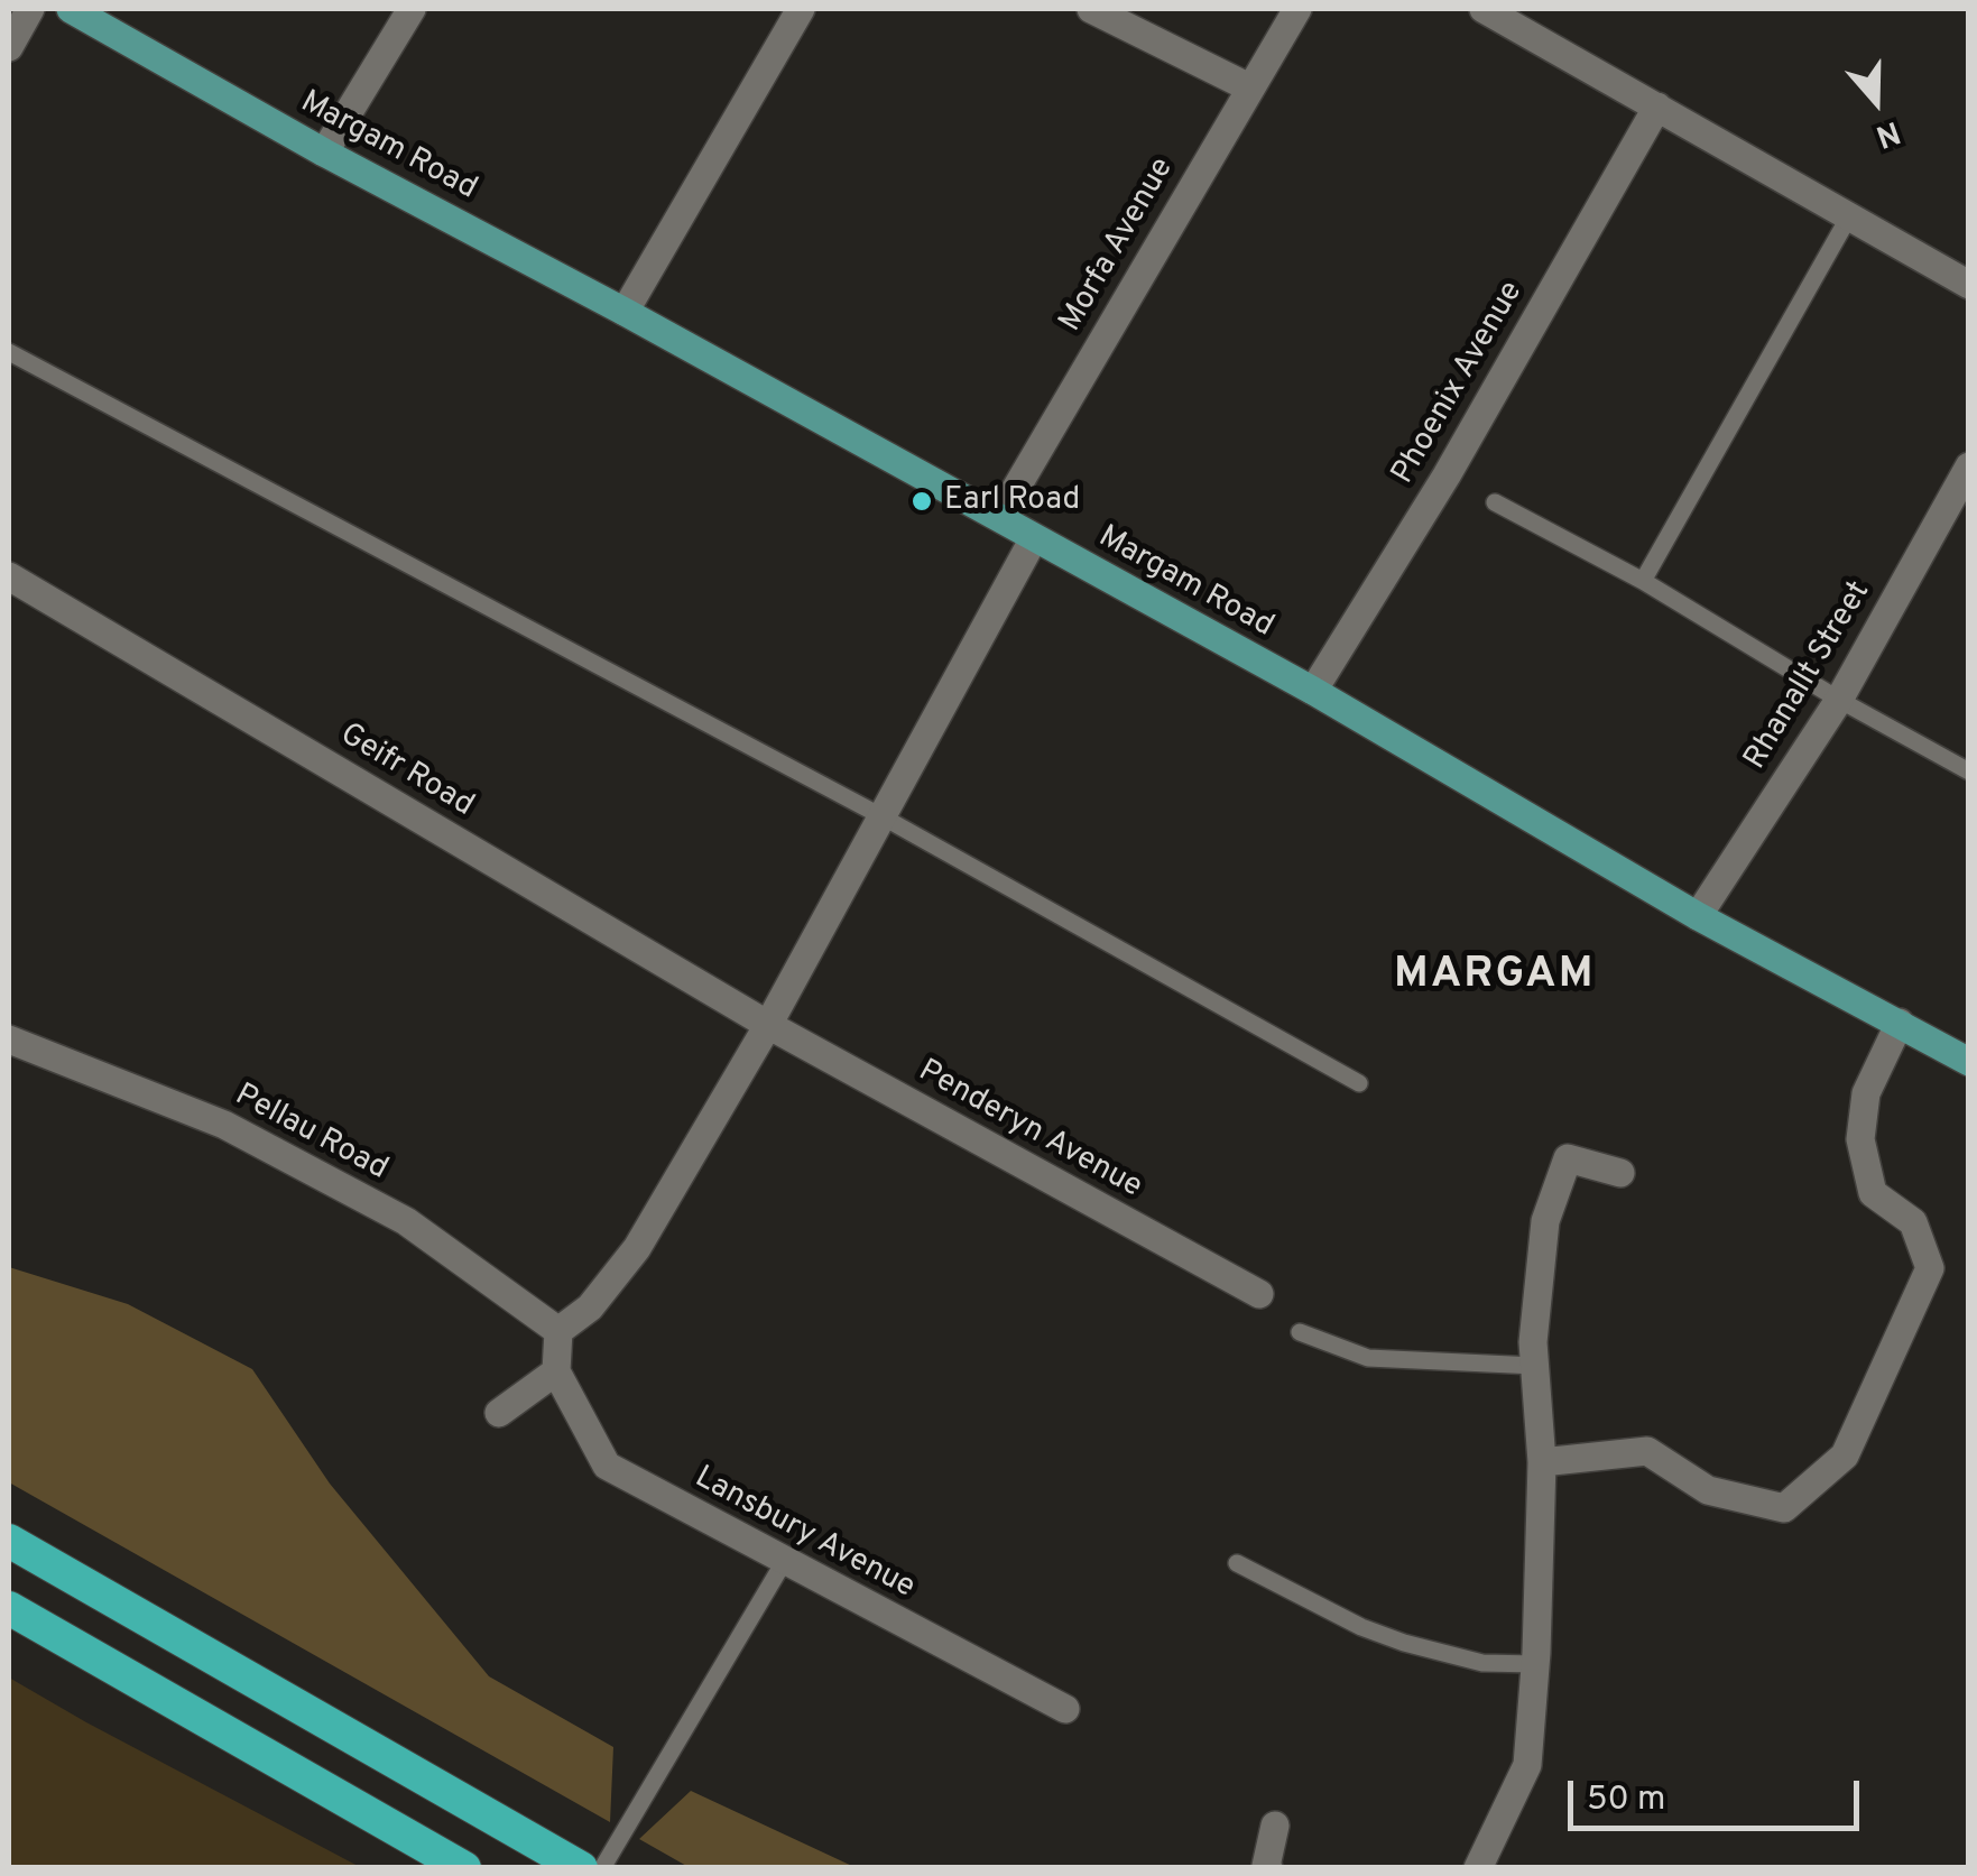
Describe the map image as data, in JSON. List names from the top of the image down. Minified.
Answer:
{"streets":{"main road":["Margam Road"],"street":["Morfa Avenue","Phoenix Avenue","Rhanallt Street","Geifr Road","Penderyn Avenue","Pellau Road","Lansbury Avenue"]},"crossings":[["Margam Road","Morfa Avenue"],["Margam Road","Phoenix Avenue"],["Margam Road","Rhanallt Street"],["Geifr Road","Penderyn Avenue"]],"districts":["MARGAM"],"places":["Earl Road"],"scale_bar":"50 m","north":"bottom"}
